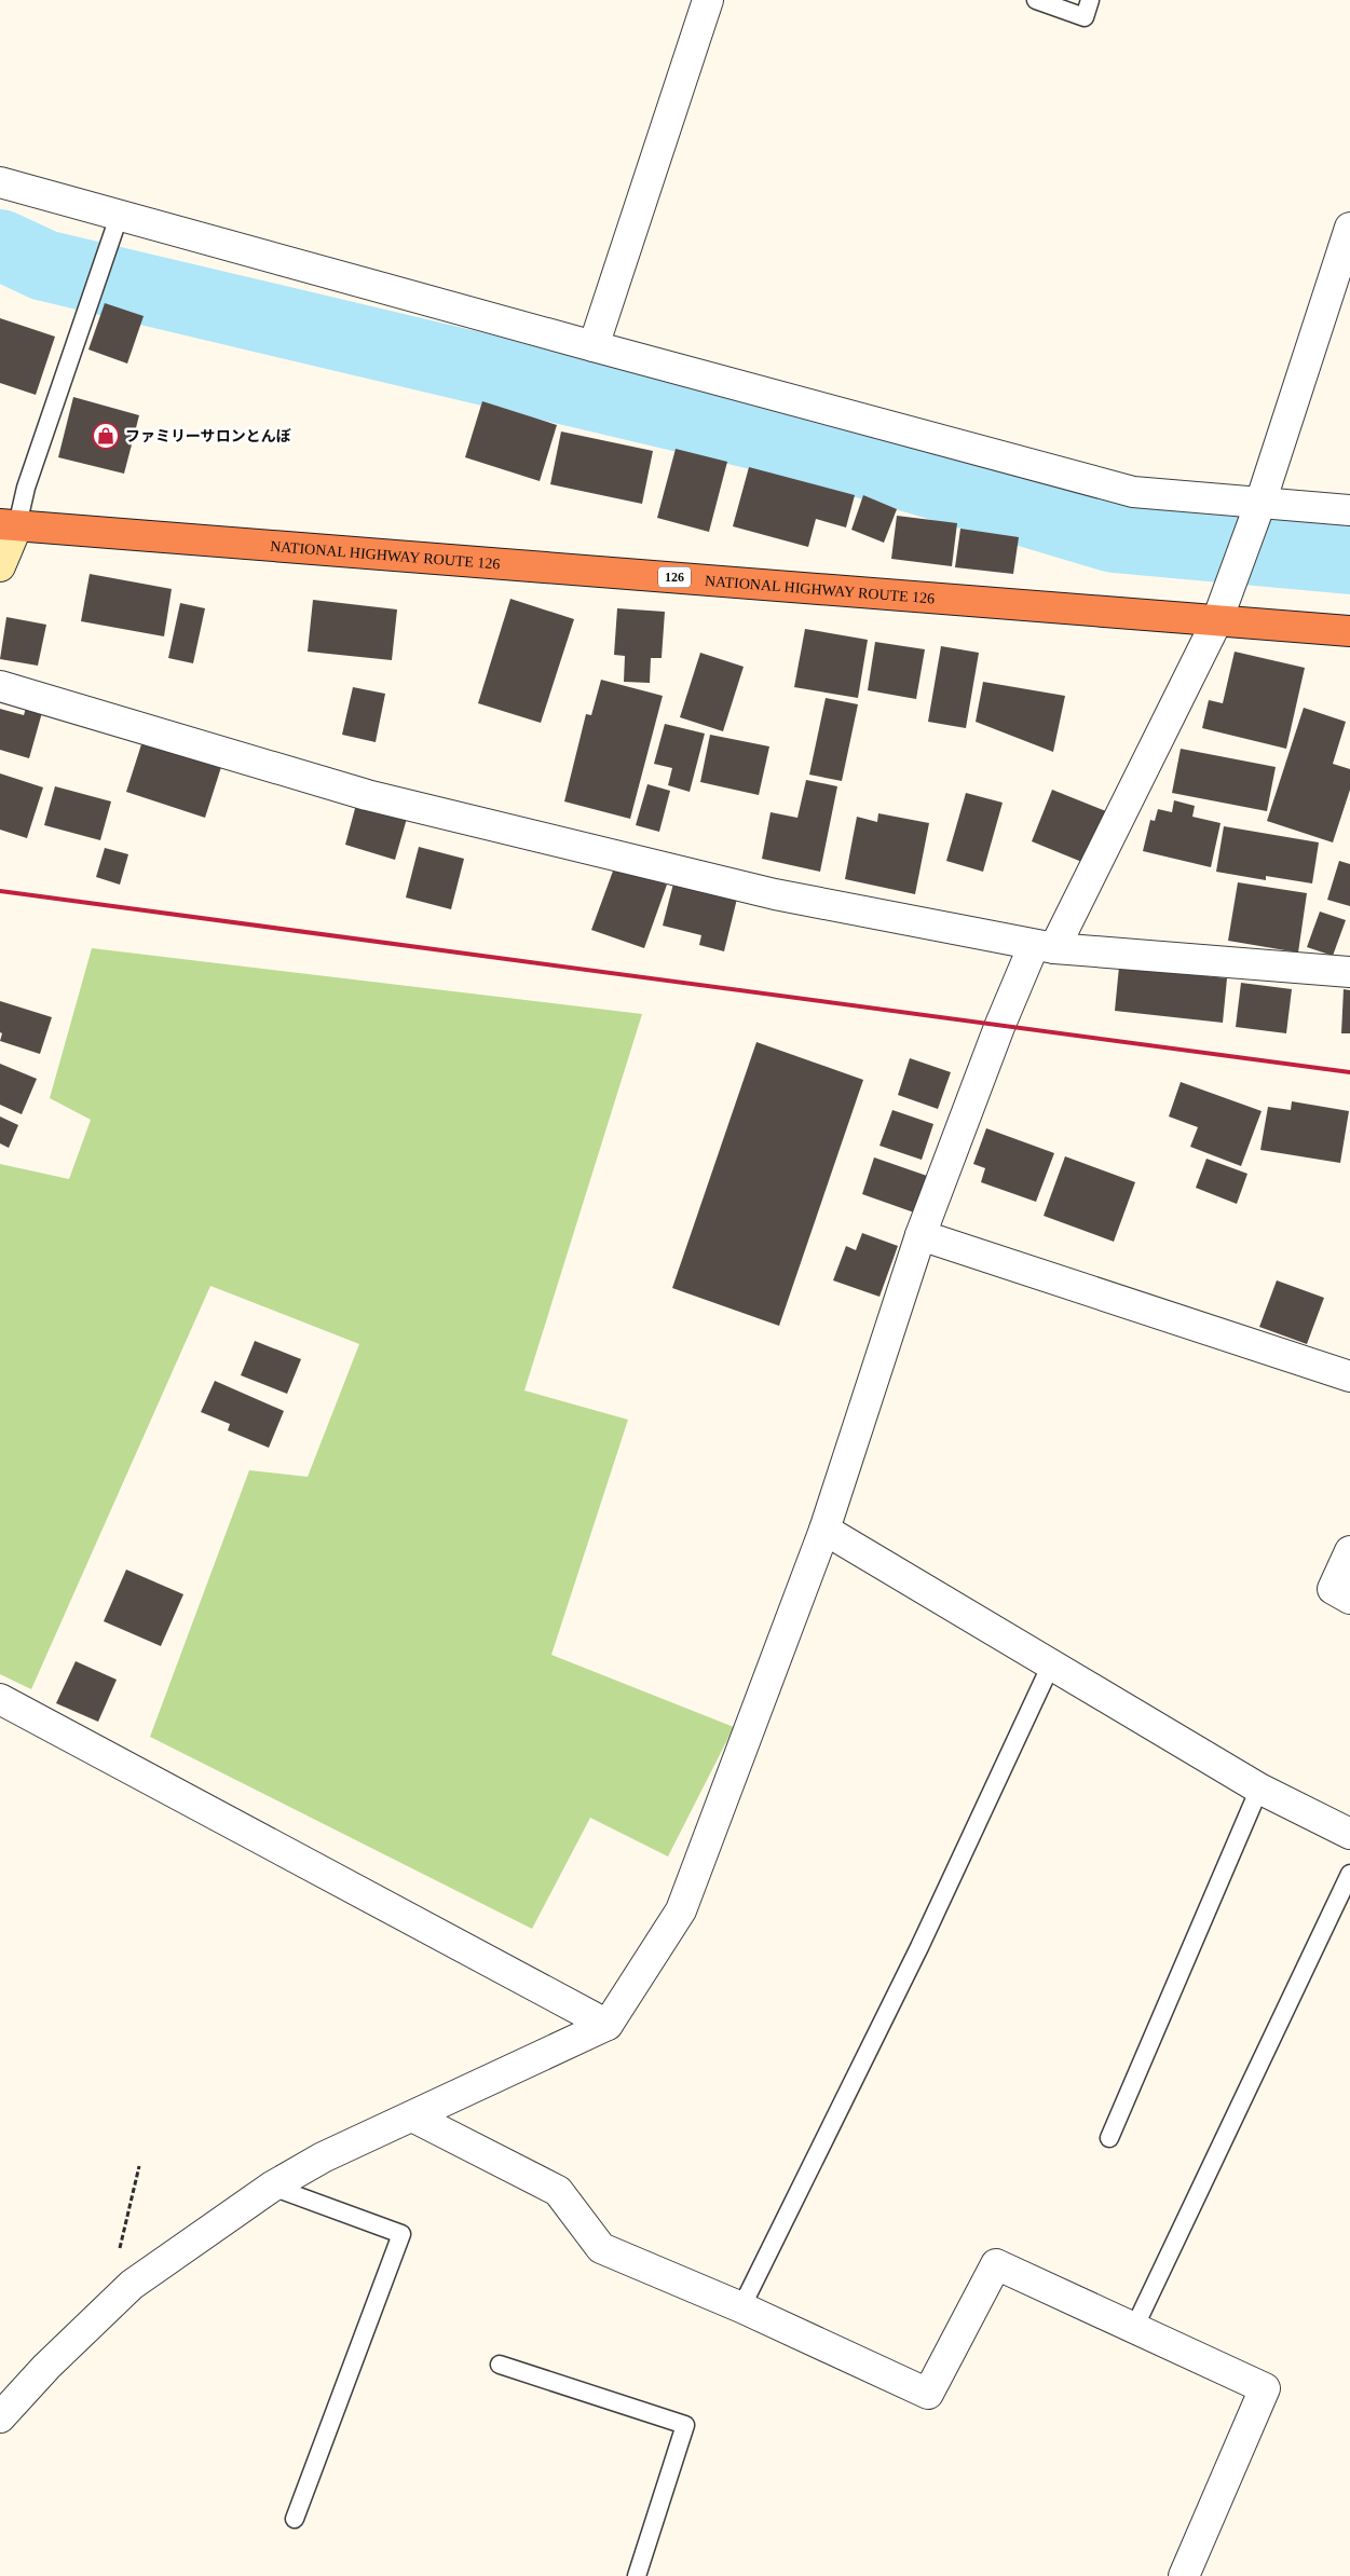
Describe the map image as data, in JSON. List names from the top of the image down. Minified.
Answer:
{"streets":{"highway":["NATIONAL HIGHWAY ROUTE 126","126"]},"places":{"shop":["ファミリーサロンとんぼ"]}}
